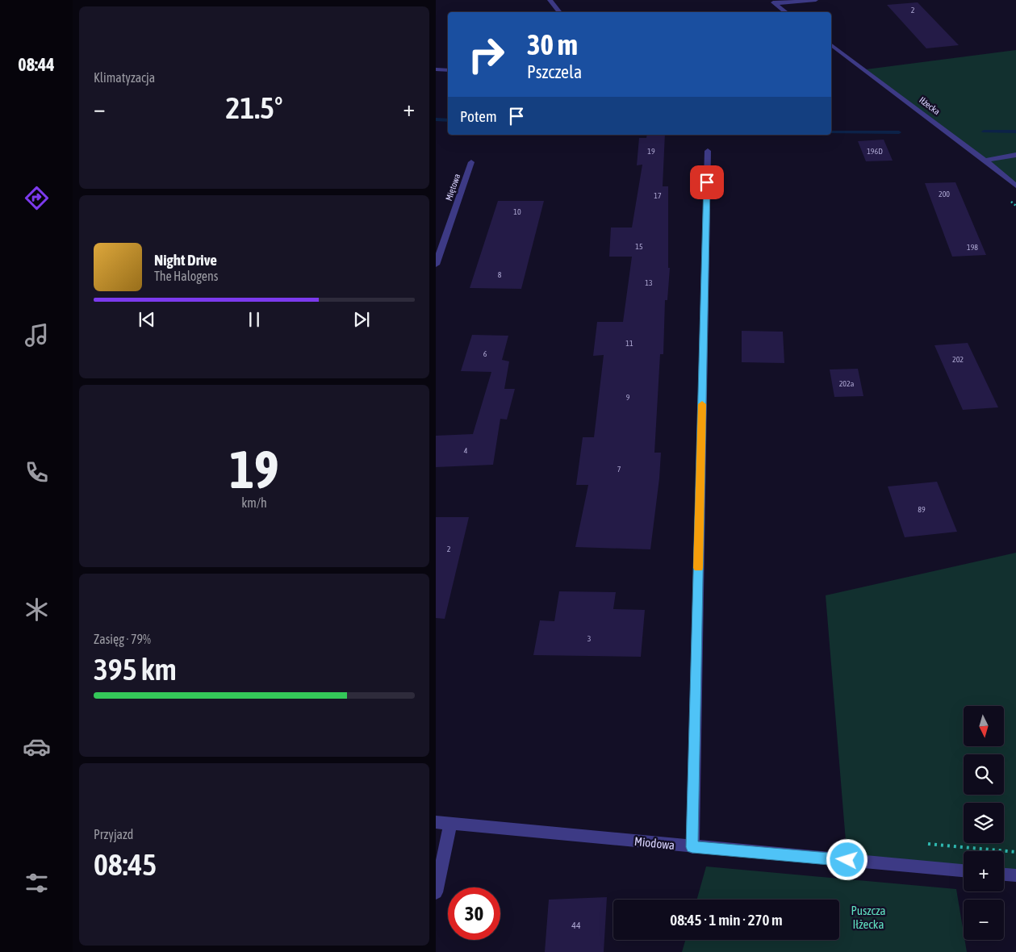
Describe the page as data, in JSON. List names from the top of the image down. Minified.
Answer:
{"streets":{"street":["Iłżecka","Miętowa","Miodowa"]},"parks":["Puszcza Iłżecka"],"house_numbers":["2","19","196D","200","17","10","15","198","8","13","11","6","202","202a","9","4","7","89","2","3","44"],"north":"bottom","page":{"tabs":"08:44","tile":["Klimatyzacja",["19","km/h"],["Zasięg · 79%","395 km"],["Przyjazd","08:45"]],"turn":["30 m","Pszczela"],"heat":["−","21.5°","+"],"then":"Potem","song":["Night Drive","The Halogens"],"map_buttons":["+","−"],"limit":"30","trip":"08:45 · 1 min · 270 m"}}
